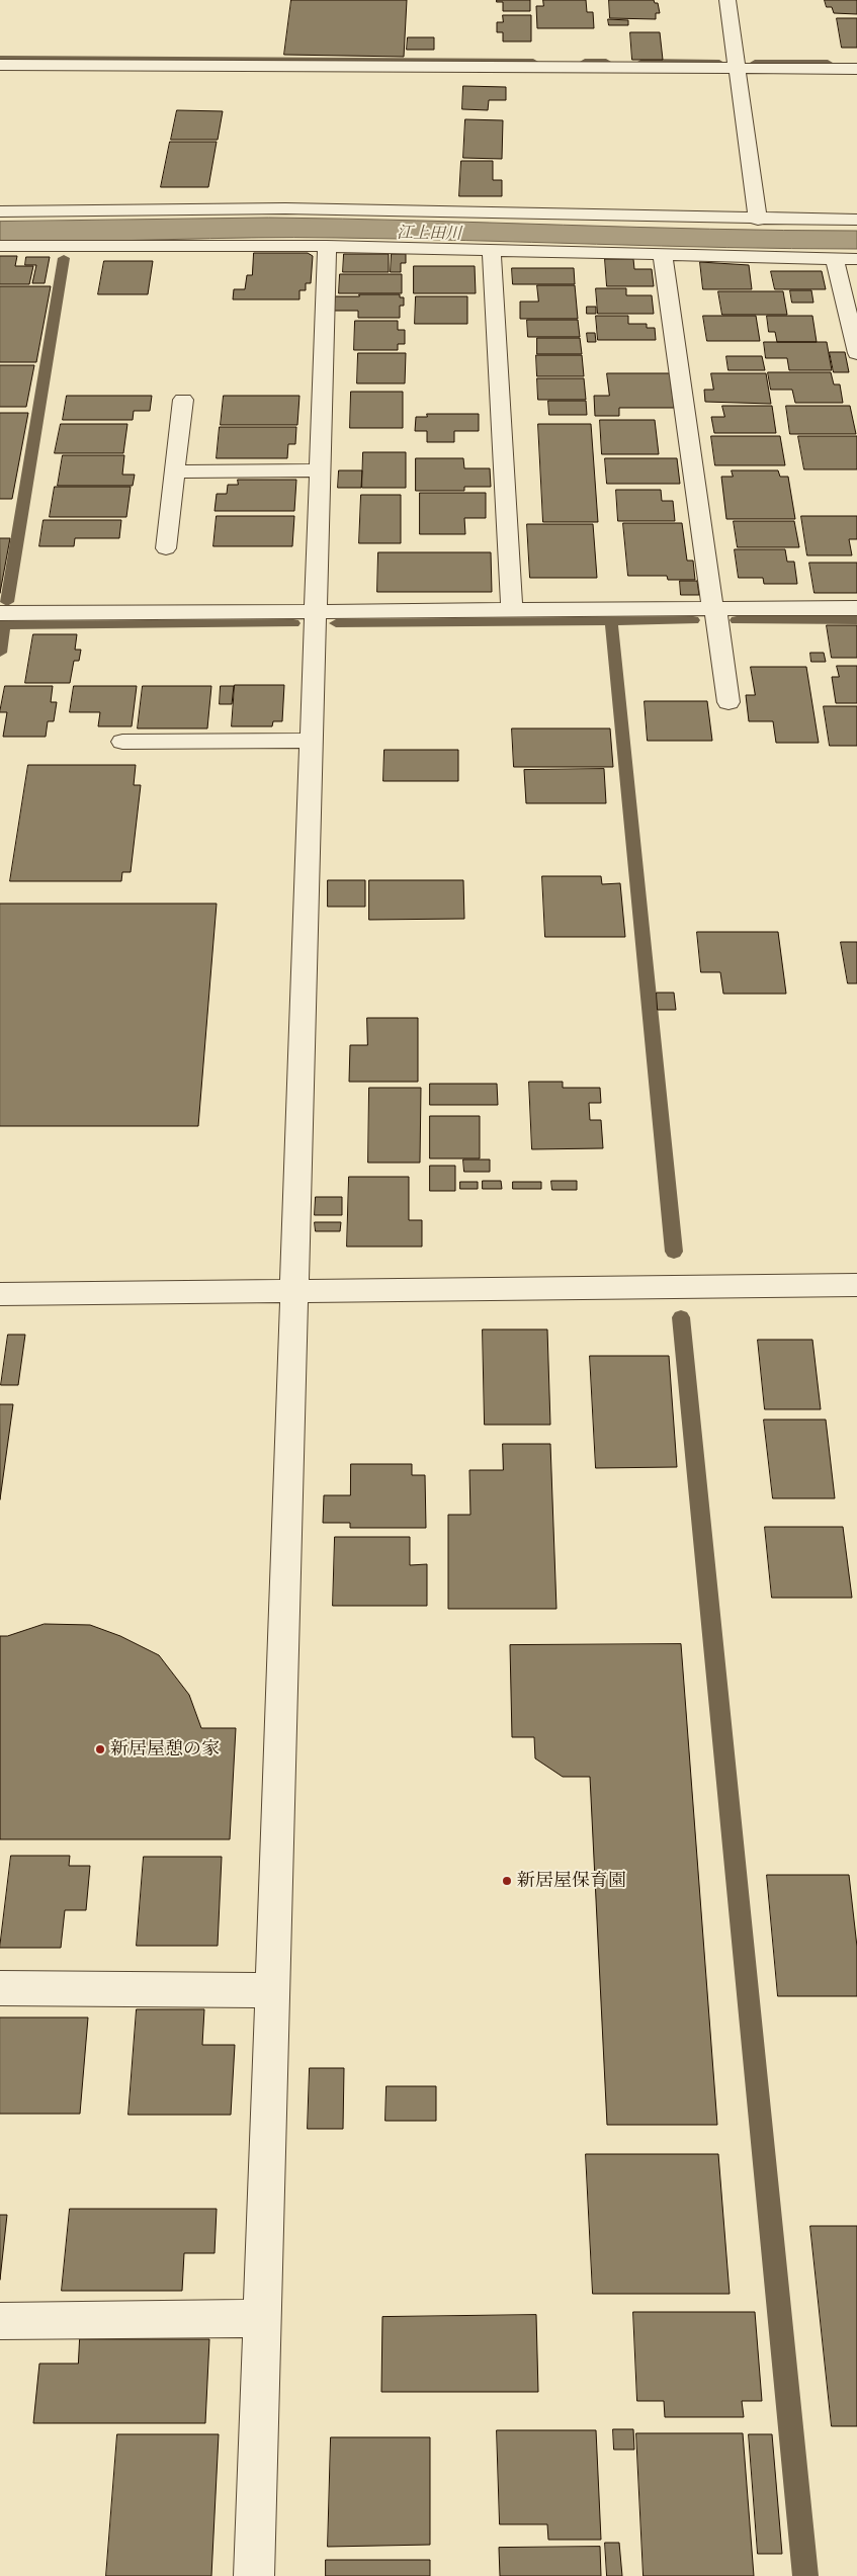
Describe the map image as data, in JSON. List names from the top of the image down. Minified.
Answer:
{"water":["江上田川"],"places":["新居屋憩の家","新居屋保育園"]}
